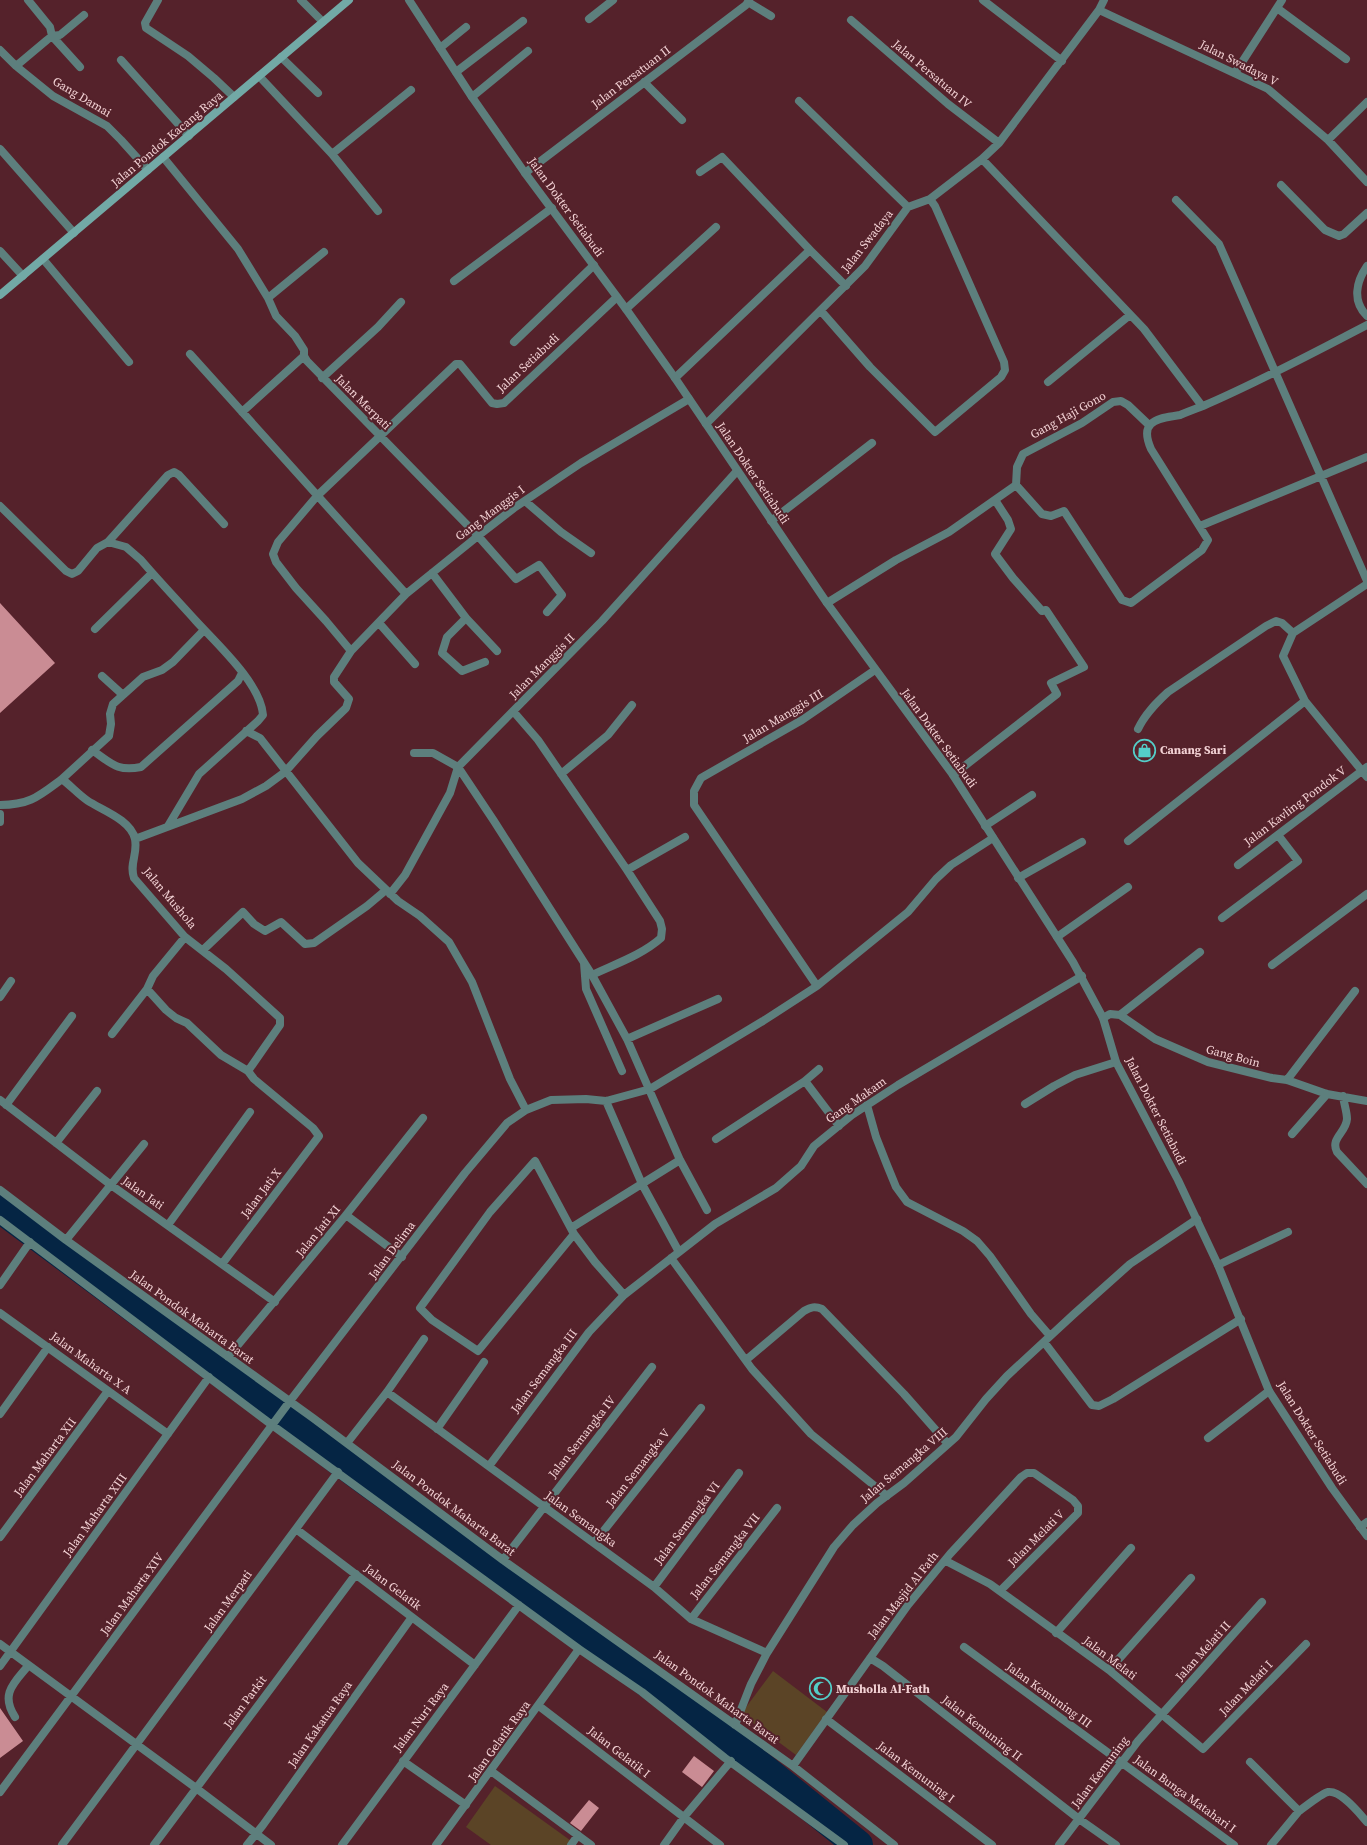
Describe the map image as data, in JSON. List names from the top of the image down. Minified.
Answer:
{"streets":{"main road":["Jalan Pondok Kacang Raya"],"street":["Jalan Swadaya V","Jalan Persatuan IV","Jalan Persatuan II","Gang Damai","Jalan Dokter Setiabudi","Jalan Swadaya","Jalan Setiabudi","Jalan Merpati","Gang Haji Gono","Gang Manggis I","Jalan Manggis II","Jalan Manggis III","Jalan Kavling Pondok V","Jalan Mushola","Gang Boin","Gang Makam","Jalan Jati","Jalan Jati X","Jalan Jati XI","Jalan Delima","Jalan Pondok Maharta Barat","Jalan Maharta X A","Jalan Semangka III","Jalan Semangka IV","Jalan Maharta XII","Jalan Semangka VIII","Jalan Semangka V","Jalan Maharta XIII","Jalan Semangka","Jalan Semangka VI","Jalan Melati V","Jalan Semangka VII","Jalan Gelatik","Jalan Maharta XIV","Jalan Masjid Al Fath","Jalan Melati II","Jalan Melati","Jalan Melati I","Jalan Kemuning III","Jalan Parkit","Jalan Nuri Raya","Jalan Kakatua Raya","Jalan Kemuning II","Jalan Gelatik Raya","Jalan Gelatik I","Jalan Kemuning I","Jalan Kemuning","Jalan Bunga Matahari I"]},"crossings":[["Jalan Swadaya V","Jalan Swadaya"],["Jalan Persatuan IV","Jalan Swadaya"],["Jalan Persatuan II","Jalan Dokter Setiabudi"],["Gang Damai","Jalan Pondok Kacang Raya"],["Jalan Pondok Kacang Raya","Jalan Merpati"],["Jalan Dokter Setiabudi","Jalan Swadaya"],["Jalan Dokter Setiabudi","Jalan Setiabudi"],["Jalan Dokter Setiabudi","Gang Manggis I"],["Jalan Dokter Setiabudi","Jalan Manggis II"],["Jalan Dokter Setiabudi","Jalan Manggis III"],["Jalan Dokter Setiabudi","Gang Makam"],["Jalan Dokter Setiabudi","Jalan Semangka VIII"],["Jalan Setiabudi","Jalan Merpati"],["Jalan Merpati","Gang Manggis I"],["Jalan Merpati","Jalan Gelatik"],["Jalan Manggis II","Jalan Mushola"],["Jalan Mushola","Jalan Jati X"],["Gang Makam","Jalan Semangka III"],["Jalan Jati","Jalan Jati X"],["Jalan Jati","Jalan Jati XI"],["Jalan Jati XI","Jalan Pondok Maharta Barat"],["Jalan Delima","Jalan Pondok Maharta Barat"],["Jalan Delima","Jalan Maharta XIV"],["Jalan Pondok Maharta Barat","Jalan Semangka IV"],["Jalan Pondok Maharta Barat","Jalan Semangka VIII"],["Jalan Pondok Maharta Barat","Jalan Masjid Al Fath"],["Jalan Maharta X A","Jalan Maharta XII"],["Jalan Maharta X A","Jalan Maharta XIII"],["Jalan Semangka III","Jalan Semangka"],["Jalan Semangka IV","Jalan Semangka"],["Jalan Semangka VIII","Jalan Semangka"],["Jalan Semangka V","Jalan Semangka"],["Jalan Semangka","Jalan Semangka VI"],["Jalan Semangka","Jalan Semangka VII"],["Jalan Melati V","Jalan Masjid Al Fath"],["Jalan Melati V","Jalan Melati"],["Jalan Gelatik","Jalan Parkit"],["Jalan Gelatik","Jalan Nuri Raya"],["Jalan Gelatik","Jalan Kakatua Raya"],["Jalan Masjid Al Fath","Jalan Melati"],["Jalan Masjid Al Fath","Jalan Kemuning II"],["Jalan Masjid Al Fath","Jalan Kemuning I"],["Jalan Melati II","Jalan Melati"],["Jalan Melati II","Jalan Kemuning"],["Jalan Melati","Jalan Melati I"],["Jalan Melati","Jalan Kemuning"],["Jalan Kemuning III","Jalan Kemuning"],["Jalan Kemuning III","Jalan Bunga Matahari I"],["Jalan Kemuning II","Jalan Kemuning"],["Jalan Gelatik Raya","Jalan Gelatik I"],["Jalan Kemuning","Jalan Bunga Matahari I"]],"places":{"shop":["Canang Sari"],"mosque":["Musholla Al-Fath"]}}
